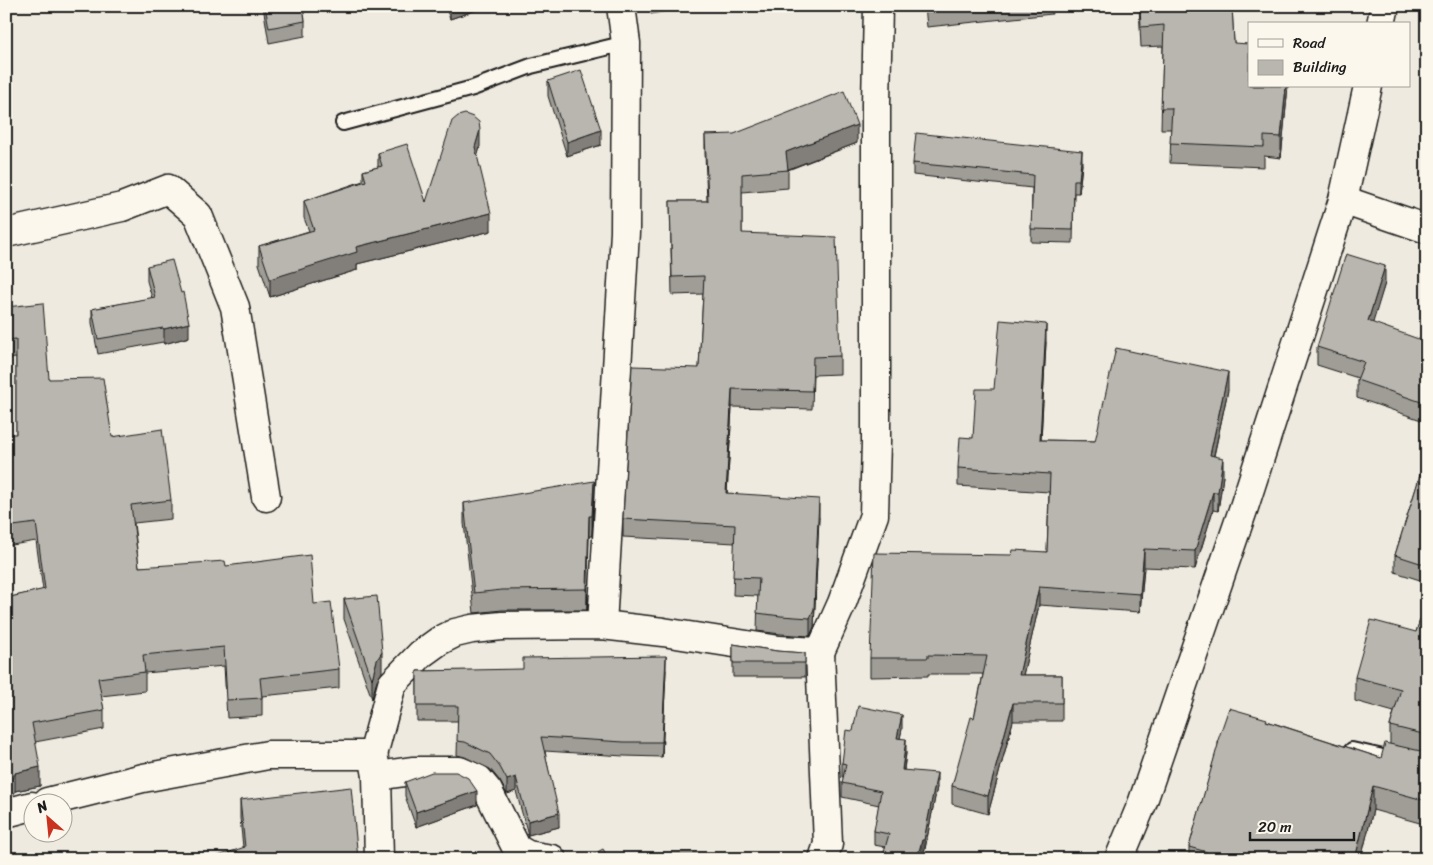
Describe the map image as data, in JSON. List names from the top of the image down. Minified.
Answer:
{"legend":["Road","Building"],"scale_bar":"20 m","north":"top left"}
